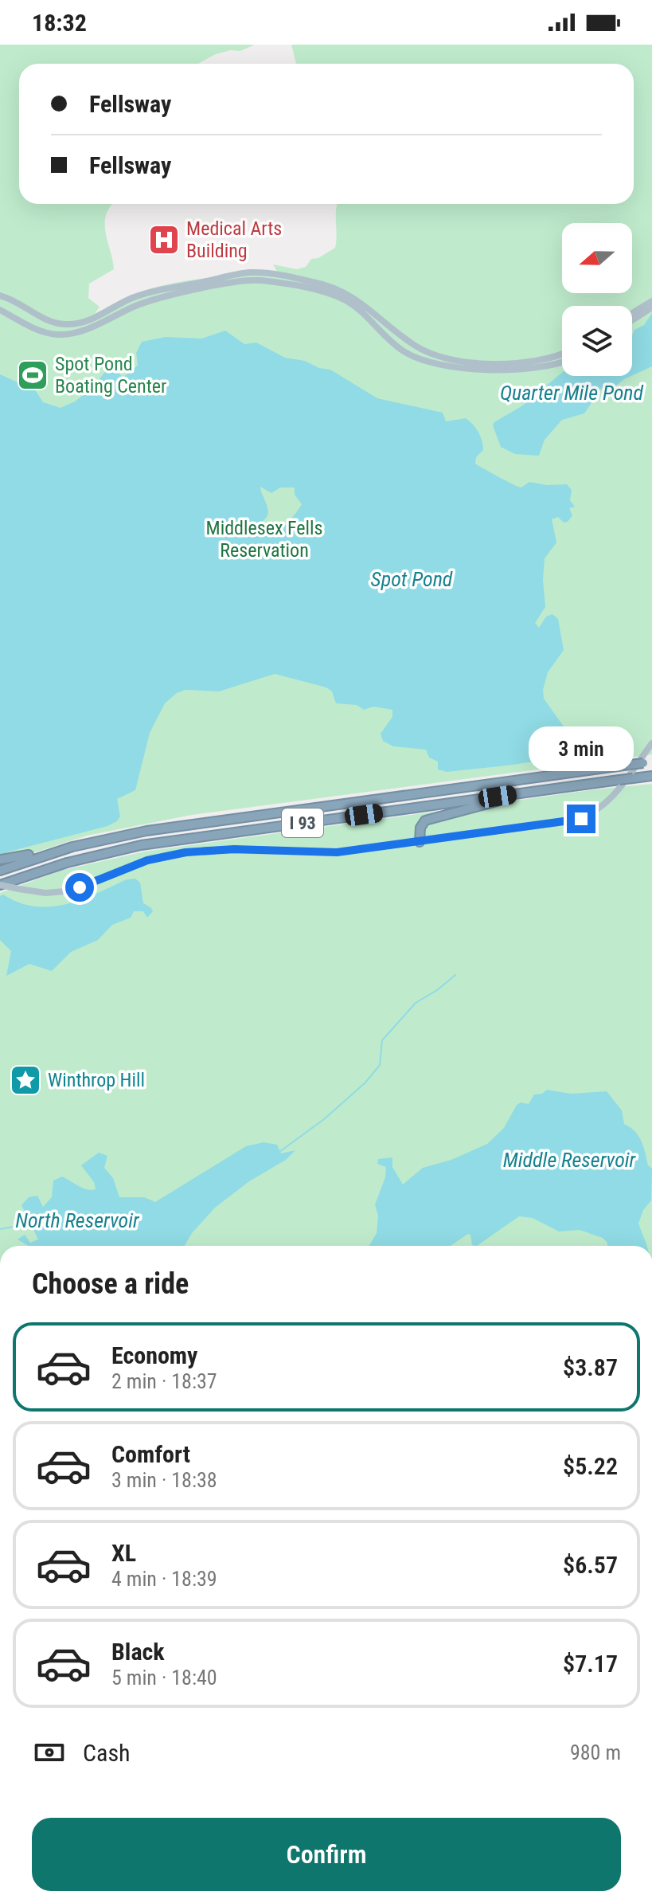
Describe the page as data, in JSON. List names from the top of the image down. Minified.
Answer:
{"streets":{"highway":["I 93"]},"water":["Quarter Mile Pond","Spot Pond","Middle Reservoir","North Reservoir"],"parks":["Middlesex Fells Reservation"],"places":{"hospital":["Medical Arts Building"],"sports":["Spot Pond Boating Center"],"place":["Winthrop Hill"]},"north":"left","page":{"status":"18:32","banner":["Fellsway","Fellsway"],"bubble":"3 min","heading":"Choose a ride","list":[{"name":"Economy","note":"2 min · 18:37","value":"$3.87"},{"name":"Comfort","note":"3 min · 18:38","value":"$5.22"},{"name":"XL","note":"4 min · 18:39","value":"$6.57"},{"name":"Black","note":"5 min · 18:40","value":"$7.17"}],"pay":["Cash","980 m"],"buttons":"Confirm"}}
